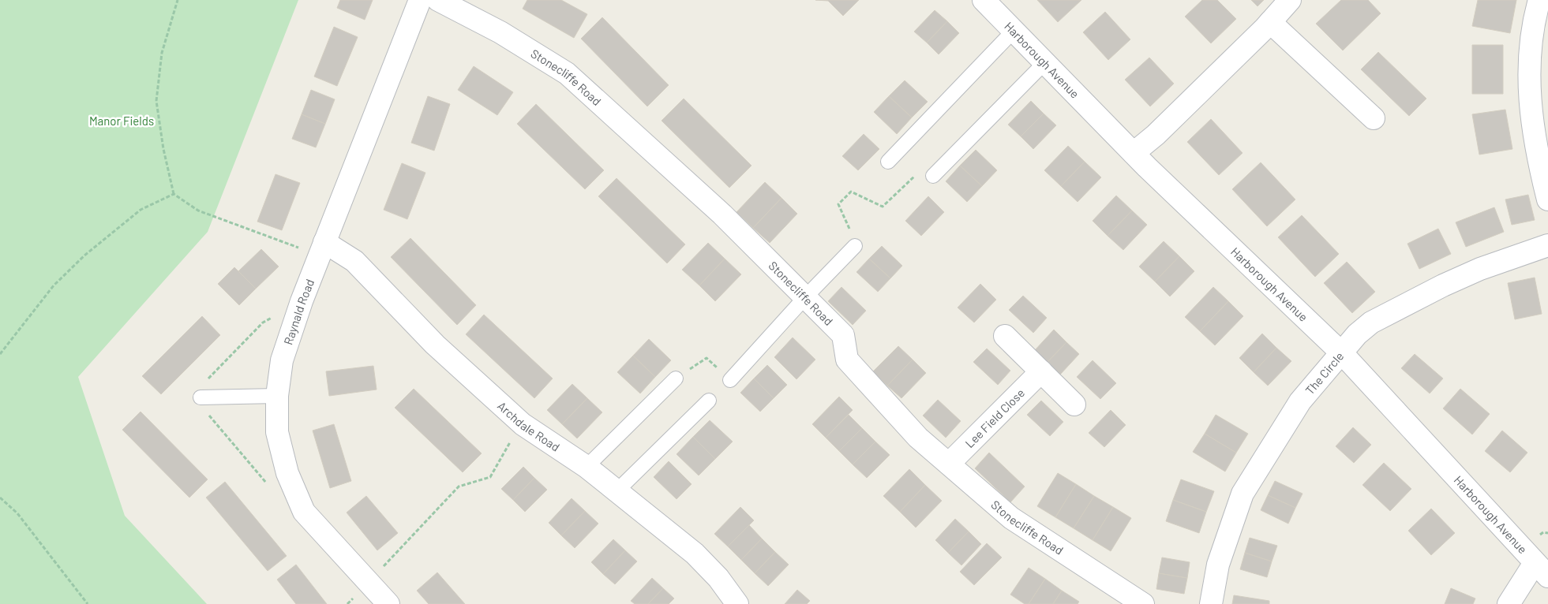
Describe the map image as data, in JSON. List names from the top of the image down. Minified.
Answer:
{"streets":{"street":["Harborough Avenue","Stonecliffe Road","Raynald Road","The Circle","Lee Field Close","Archdale Road"]},"crossings":[["Harborough Avenue","The Circle"],["Stonecliffe Road","Lee Field Close"],["Raynald Road","Archdale Road"]],"parks":["Manor Fields"]}
